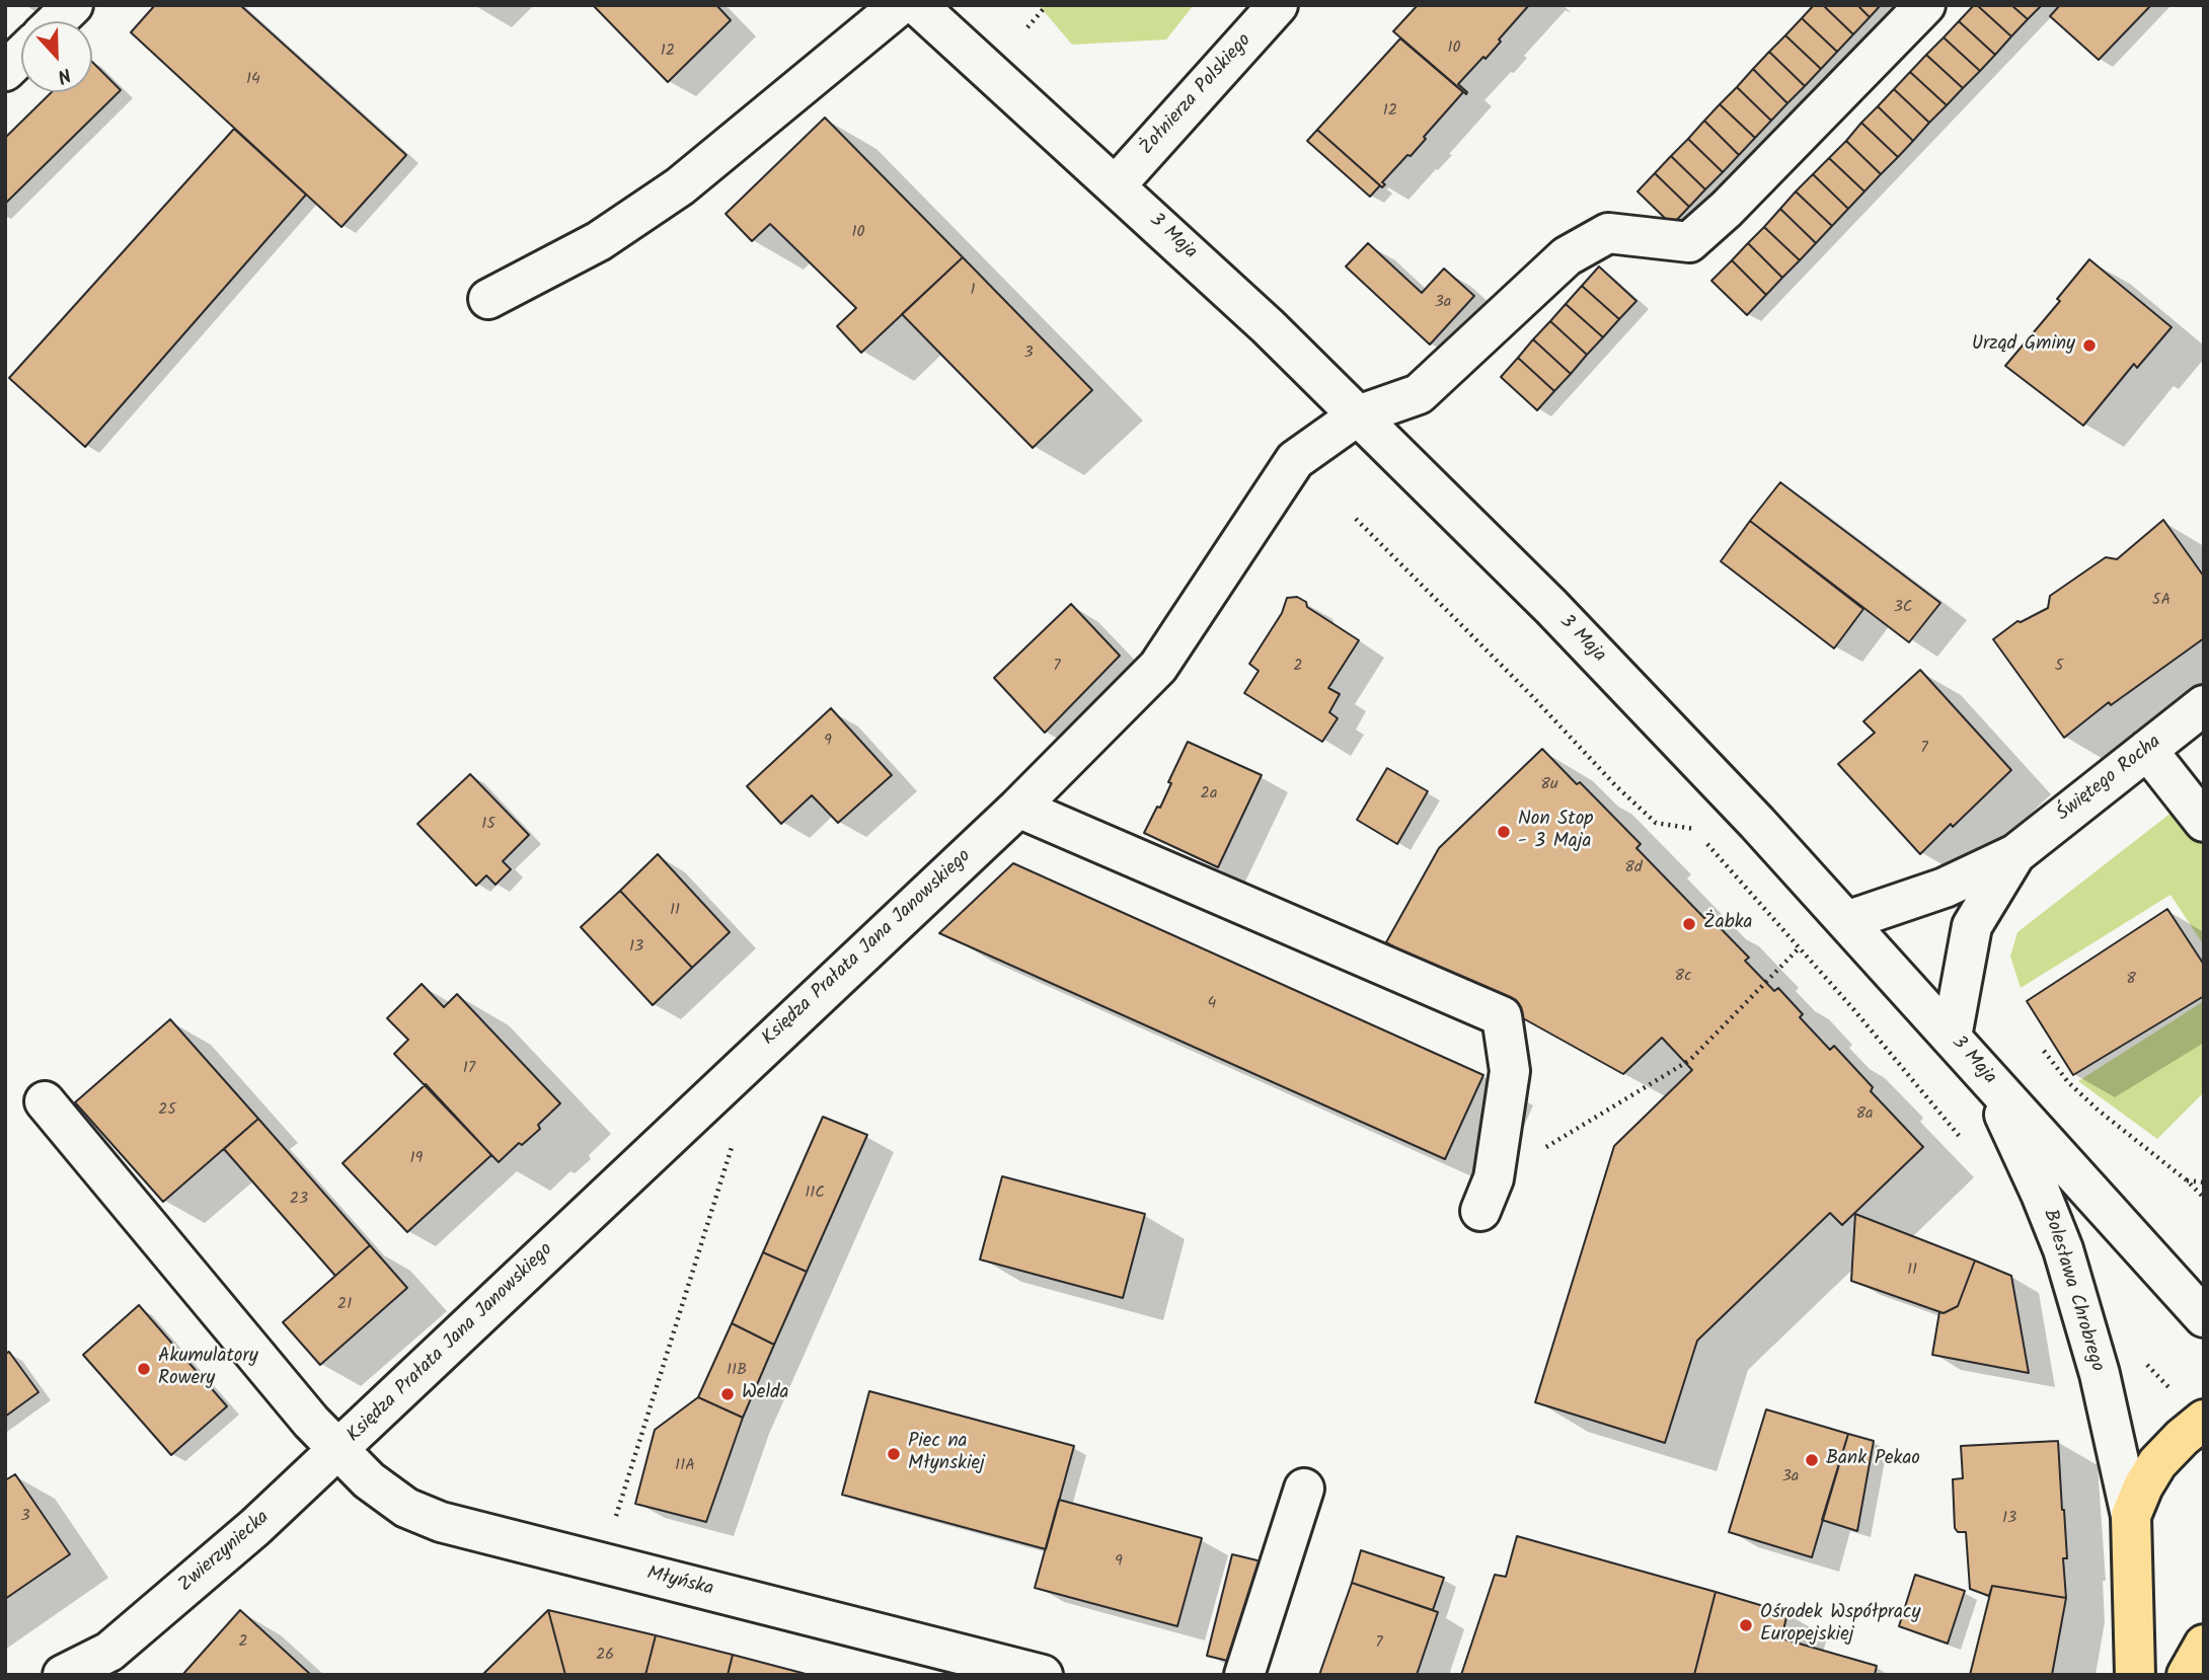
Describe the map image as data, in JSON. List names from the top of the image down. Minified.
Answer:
{"streets":{"main road":["Bolesława Chrobrego"],"street":["Żołnierza Polskiego","3 Maja","Świętego Rocha","Księdza Prałata Jana Janowskiego","Zwierzyniecka","Młyńska"]},"crossings":[["Żołnierza Polskiego","3 Maja"],["3 Maja","Świętego Rocha"],["3 Maja","Księdza Prałata Jana Janowskiego"],["3 Maja","Bolesława Chrobrego"],["Księdza Prałata Jana Janowskiego","Zwierzyniecka"],["Księdza Prałata Jana Janowskiego","Młyńska"],["Zwierzyniecka","Młyńska"]],"places":["Urząd Gminy","Non Stop - 3 Maja","Żabka","Akumulatory Rowery","Welda","Piec na Młynskiej","Bank Pekao","Ośrodek Współpracy Europejskiej"],"house_numbers":["10","12","14","12","10","1","3a","3","5A","3C","7","2","5","9","7","8u","2a","15","8d","11","13","8c","8","4","17","25","8a","19","11C","23","11","21","11B","11A","3a","3","13","9","2","7","26"],"north":"bottom"}
